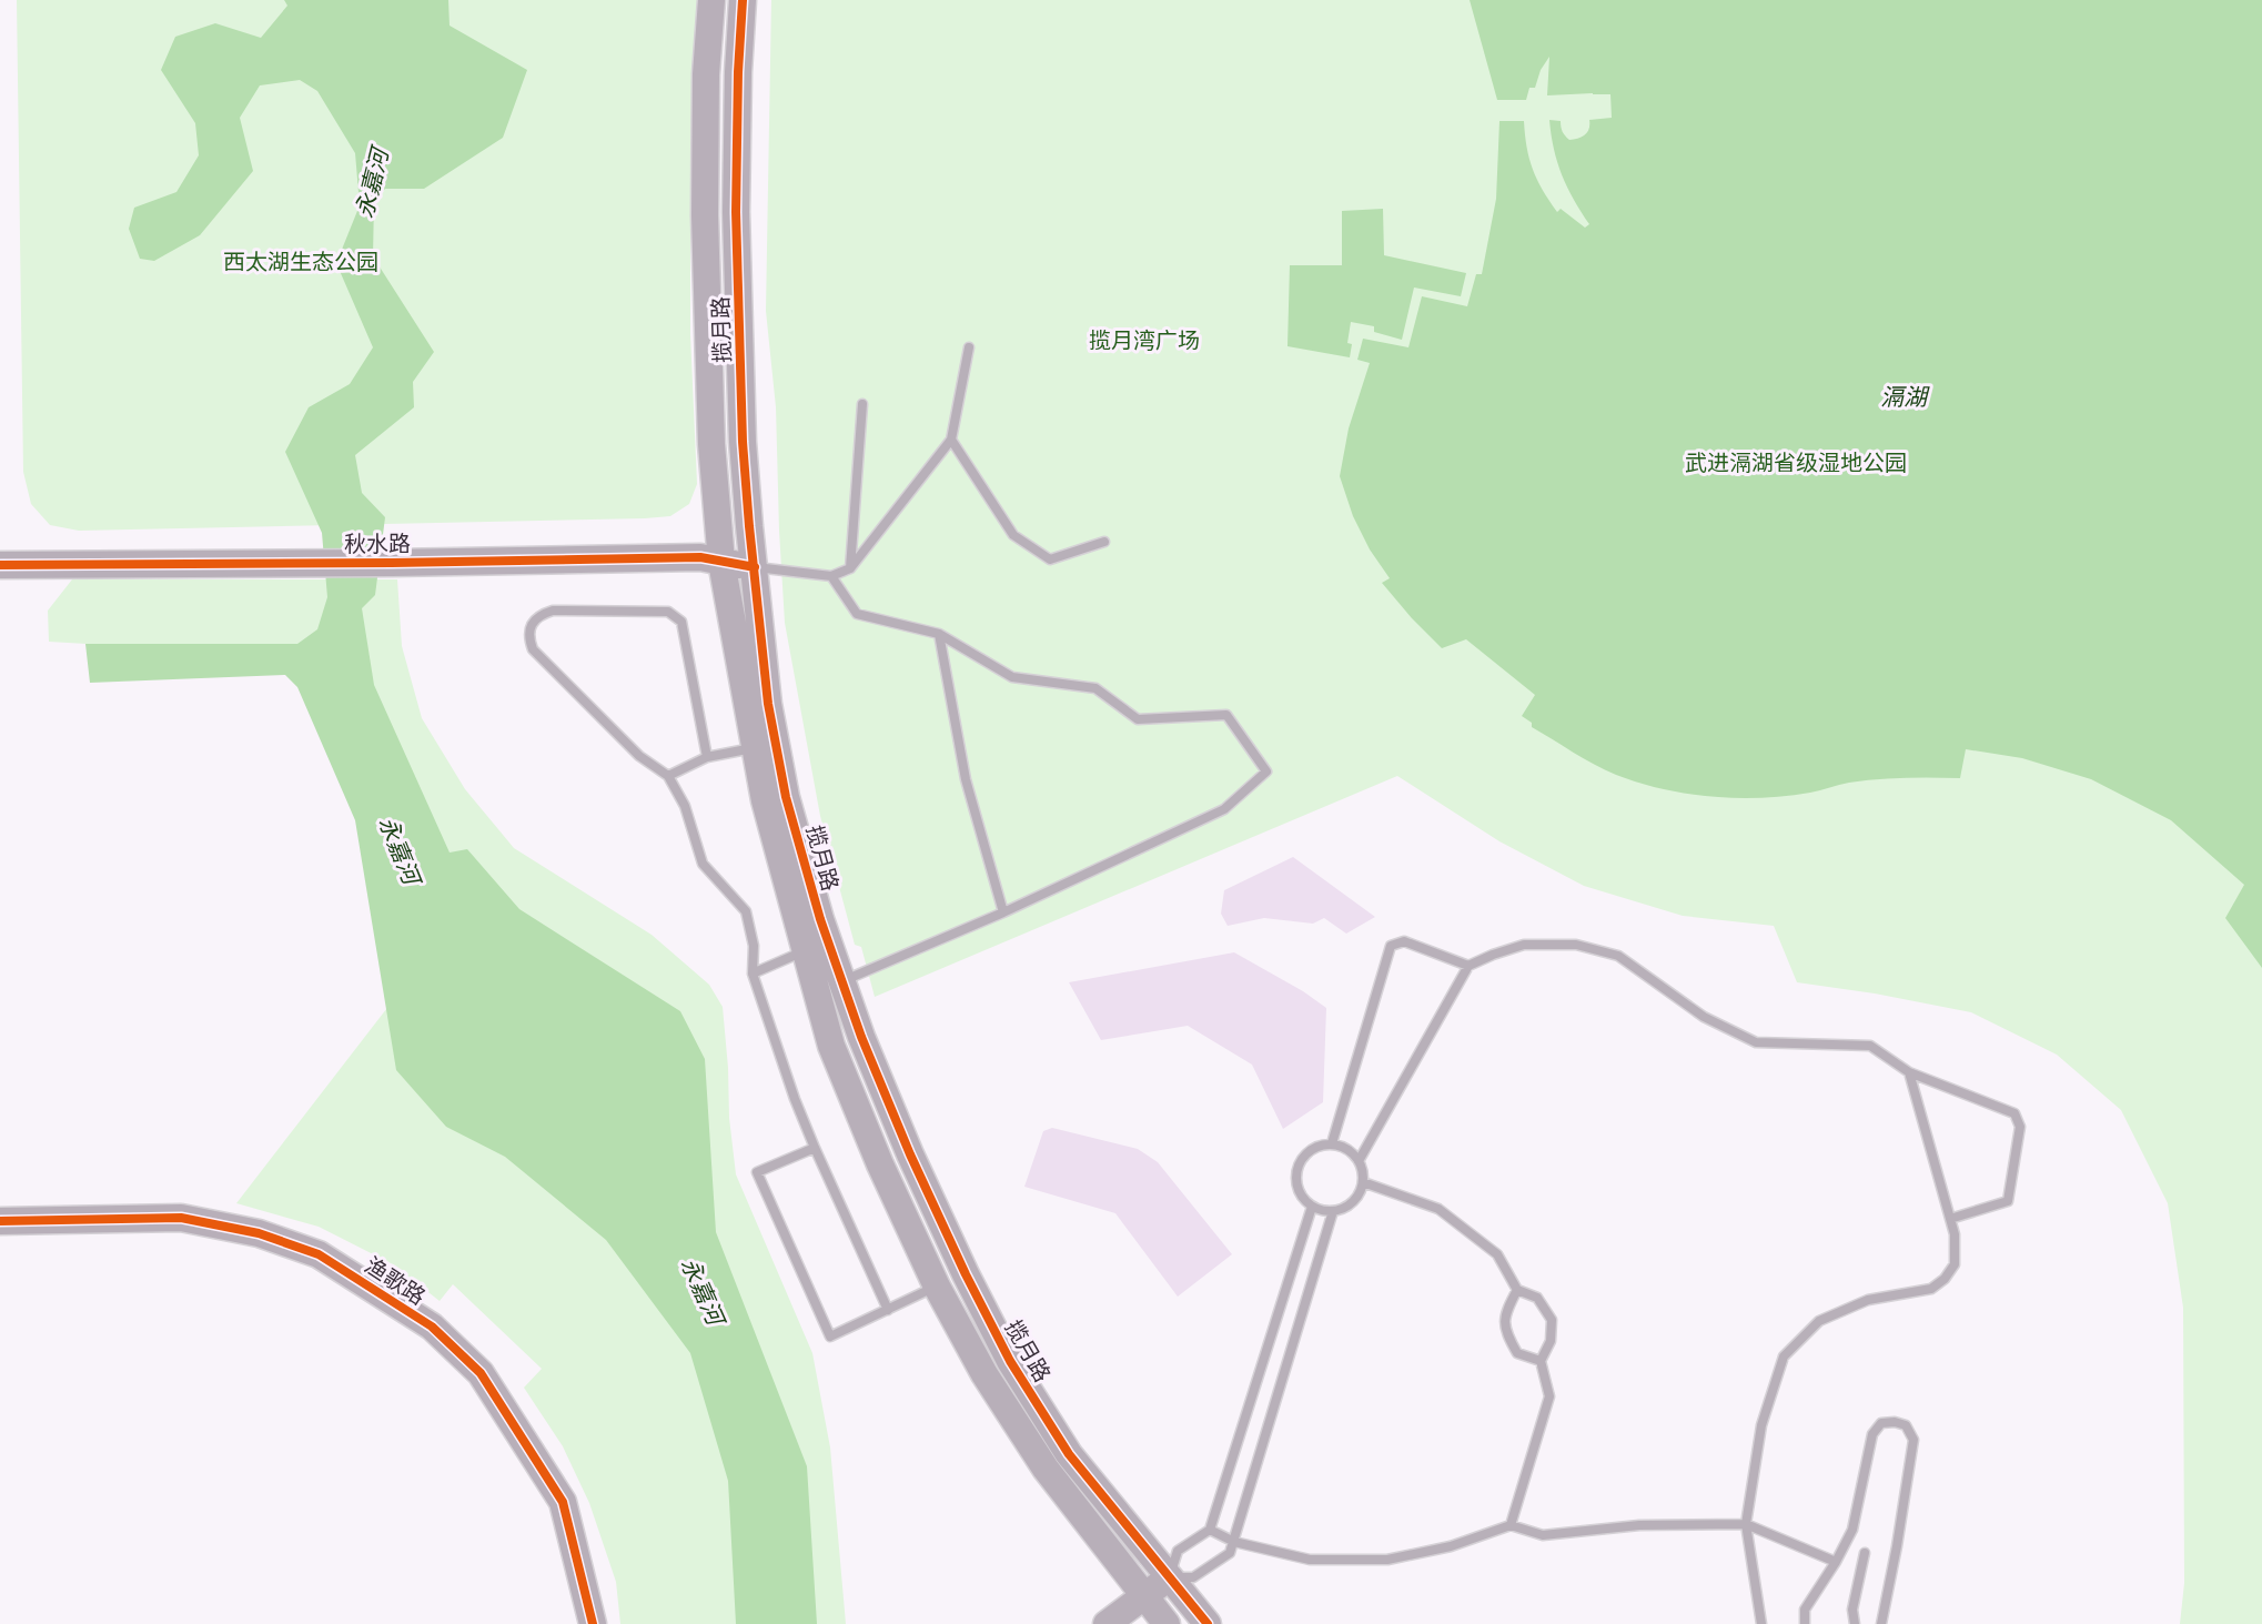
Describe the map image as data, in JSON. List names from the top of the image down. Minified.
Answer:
{"streets":{"street":["揽月路","秋水路","渔歌路"]},"crossings":[["揽月路","秋水路"]],"water":["永嘉河","滆湖"],"parks":["西太湖生态公园","揽月湾广场","武进滆湖省级湿地公园"]}
